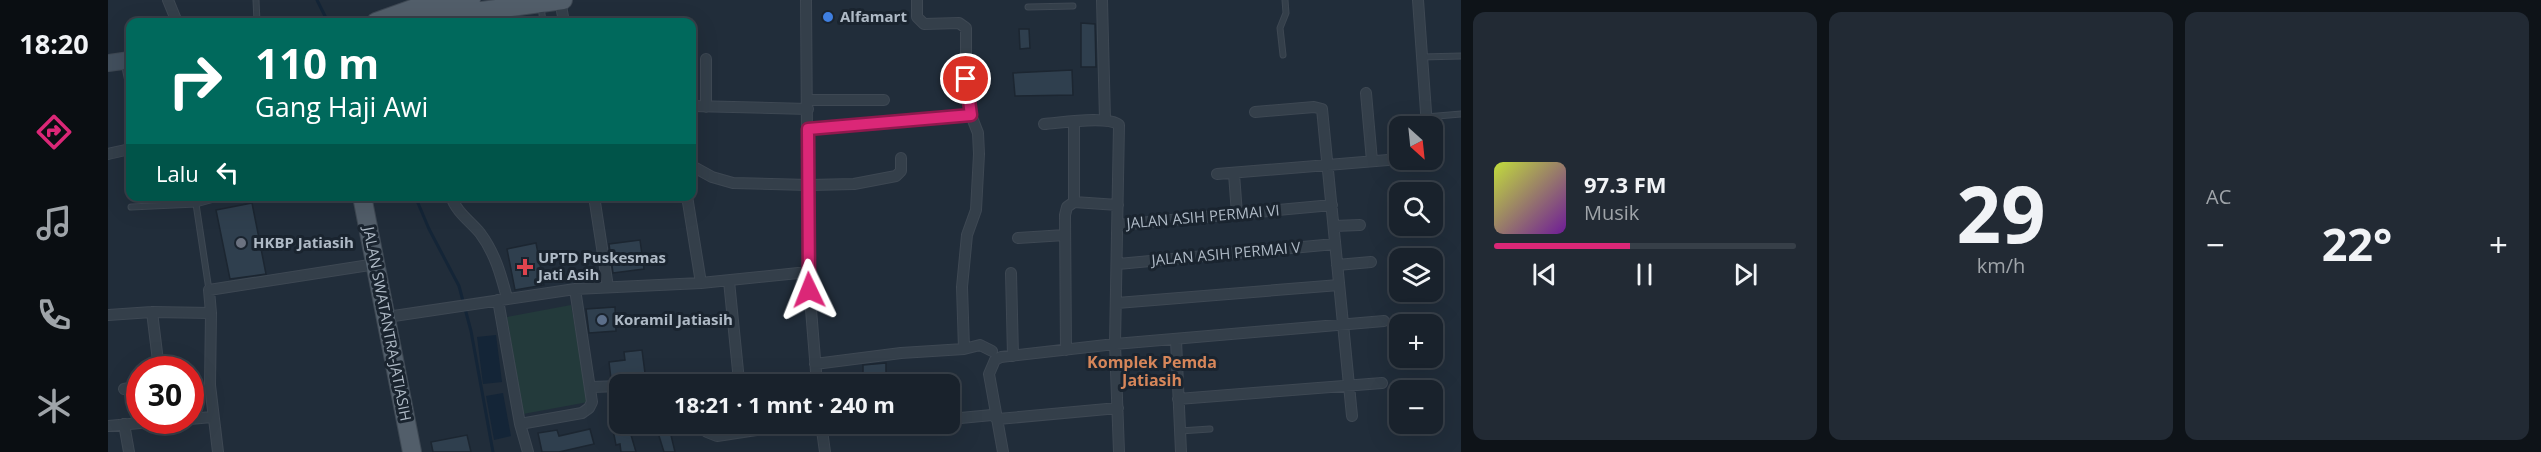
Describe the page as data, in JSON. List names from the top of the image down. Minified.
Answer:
{"streets":{"main road":["JALAN SWATANTRA-JATIASIH"],"street":["JALAN ASIH PERMAI VI","JALAN ASIH PERMAI V"]},"districts":["Komplek Pemda Jatiasih"],"places":{"other":["Alfamart","HKBP Jatiasih","Koramil Jatiasih"],"health":["UPTD Puskesmas Jati Asih"]},"north":"bottom right","page":{"tabs":"18:20","tile":[["29","km/h"],"AC"],"turn":["110 m","Gang Haji Awi"],"map_buttons":["+","−"],"then":"Lalu","song":["97.3 FM","Musik"],"heat":["−","22°","+"],"limit":"30","trip":"18:21 · 1 mnt · 240 m"}}
